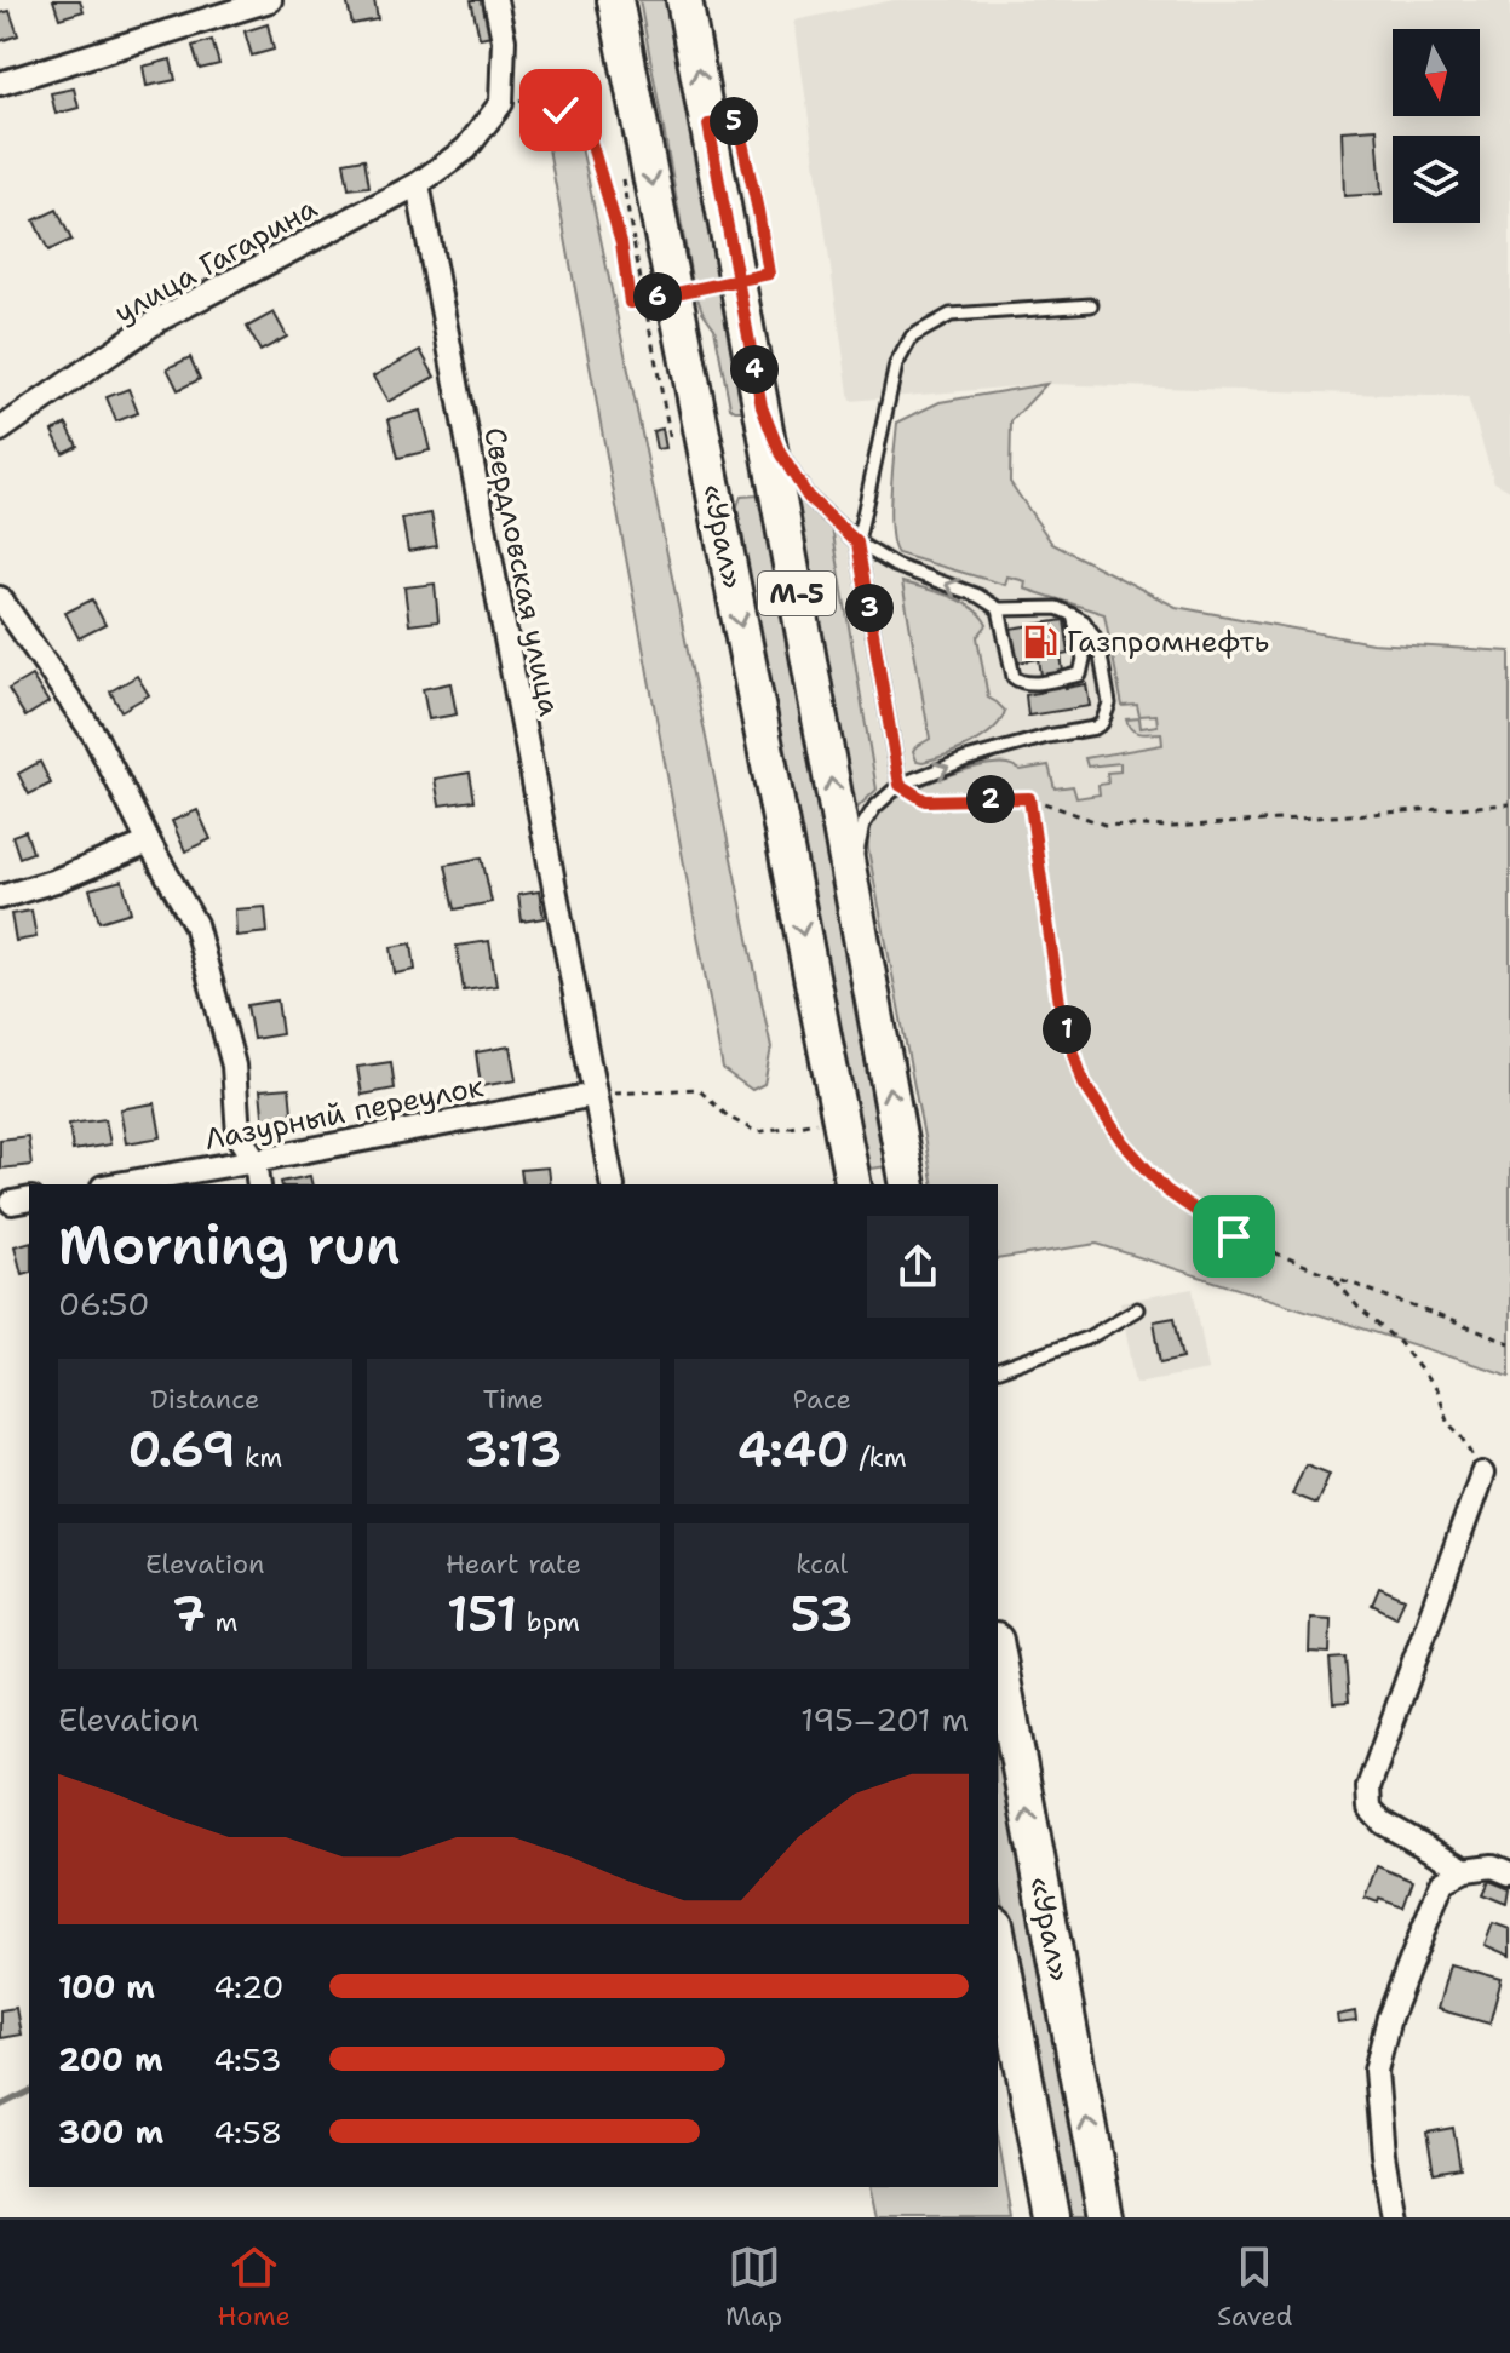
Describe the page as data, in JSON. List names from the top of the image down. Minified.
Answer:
{"streets":{"main road":["«Урал»","М-5"],"street":["улица Гагарина","Свердловская улица","Лазурный переулок"]},"crossings":[["улица Гагарина","Свердловская улица"],["Свердловская улица","Лазурный переулок"]],"places":{"fuel station":["Газпромнефть"]},"north":"bottom","page":{"pins":["5","6","4","3","2","1"],"heading":["Morning run","06:50"],"stats":[["Distance","0.69 km"],["Time","3:13"],["Pace","4:40 /km"],["Elevation","7 m"],["Heart rate","151 bpm"],["kcal","53"]],"chart":["Elevation","195–201 m"],"list":[{"name":"100 m","note":"4:20"},{"name":"200 m","note":"4:53"},{"name":"300 m","note":"4:58"}],"tabs":["Home","Map","Saved"]}}
